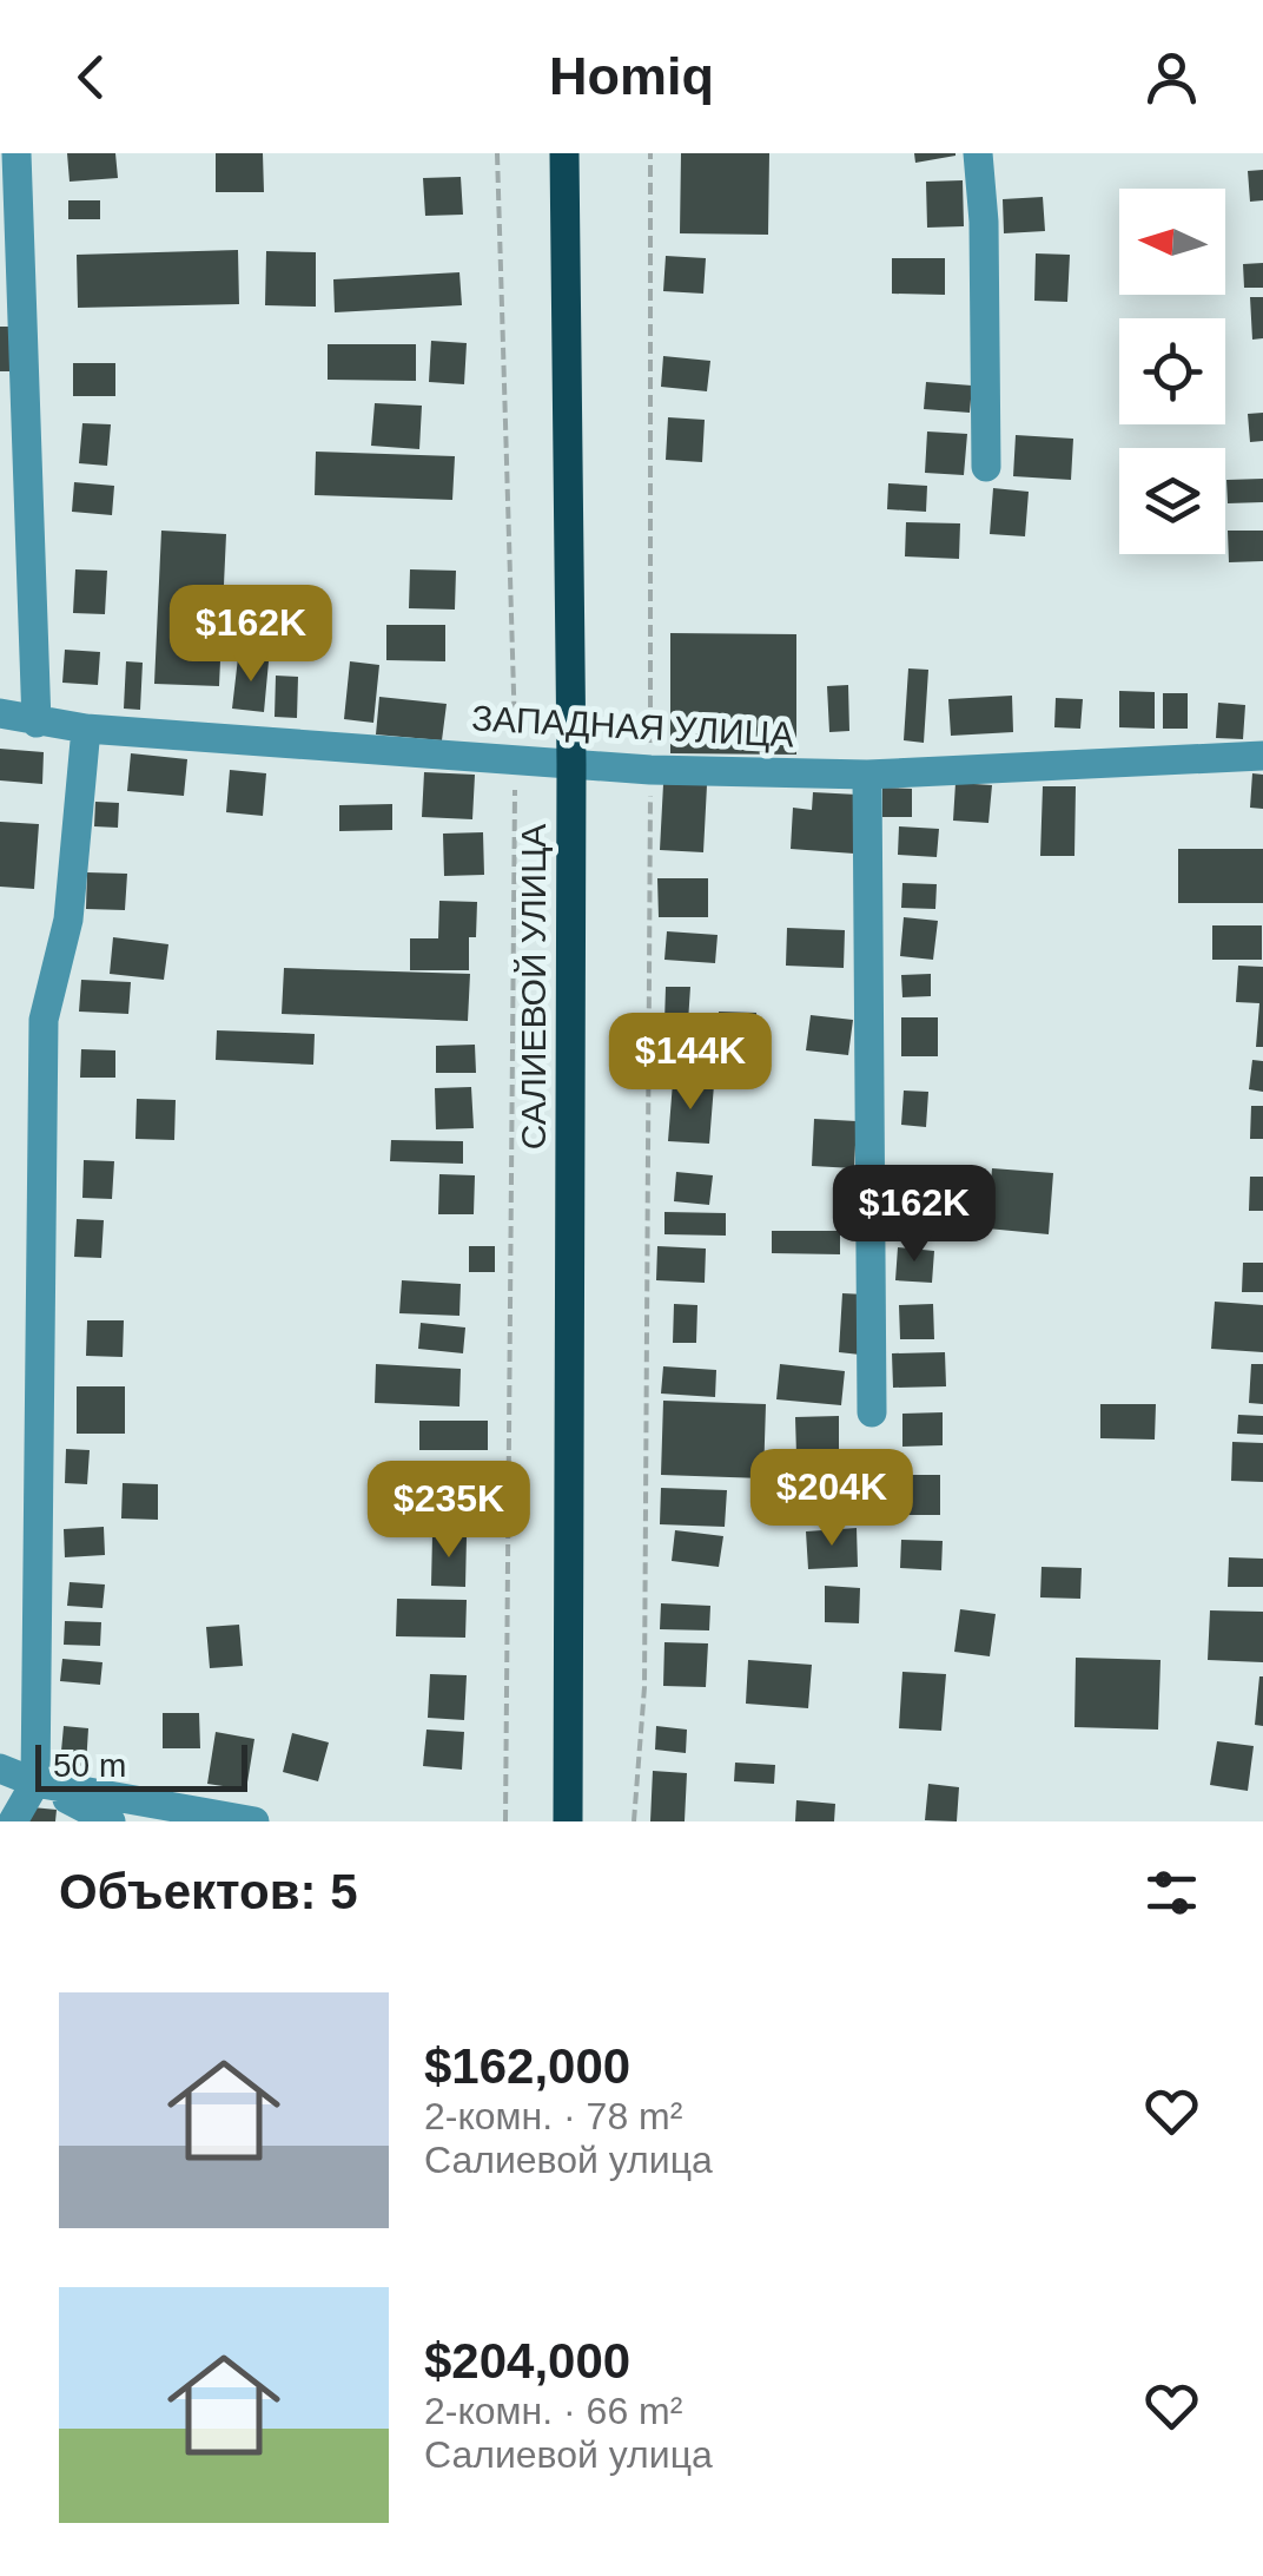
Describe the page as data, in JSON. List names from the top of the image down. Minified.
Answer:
{"streets":{"main road":["САЛИЕВОЙ УЛИЦА"],"street":["ЗАПАДНАЯ УЛИЦА"]},"crossings":[["ЗАПАДНАЯ УЛИЦА","САЛИЕВОЙ УЛИЦА"]],"scale_bar":"50 m","north":"left","page":{"header":"Homiq","price":["$162K","$144K","$162K","$204K","$235K"],"scale":"50 m","heading":"Объектов: 5","list":[{"name":"$162,000","note":"2-комн. · 78 m² · Салиевой улица"},{"name":"$204,000","note":"2-комн. · 66 m² · Салиевой улица"}]}}
